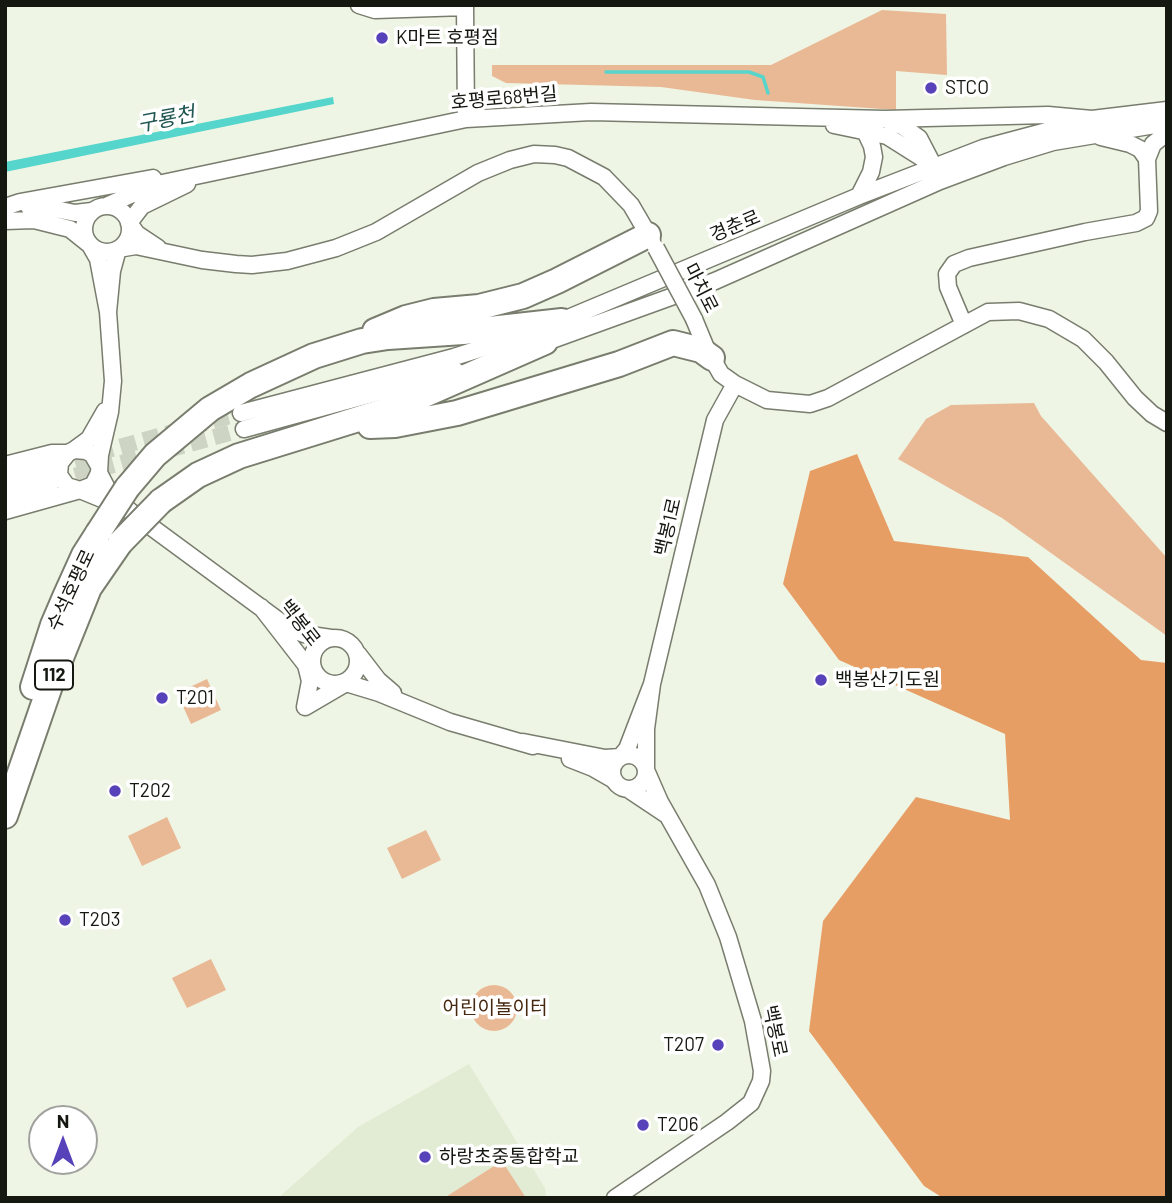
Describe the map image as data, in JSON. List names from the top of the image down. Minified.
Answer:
{"streets":{"highway":["수석호평로","112"],"street":["호평로68번길","경춘로","마치로","백봉1로","백봉로"]},"crossings":[["호평로68번길","마치로"],["마치로","백봉1로"],["백봉1로","백봉로"]],"water":["구룡천"],"parks":["어린이놀이터"],"places":["K마트 호평점","STCO","백봉산기도원","T201","T202","T203","T207","T206","하랑초중통합학교"],"north":"top"}
